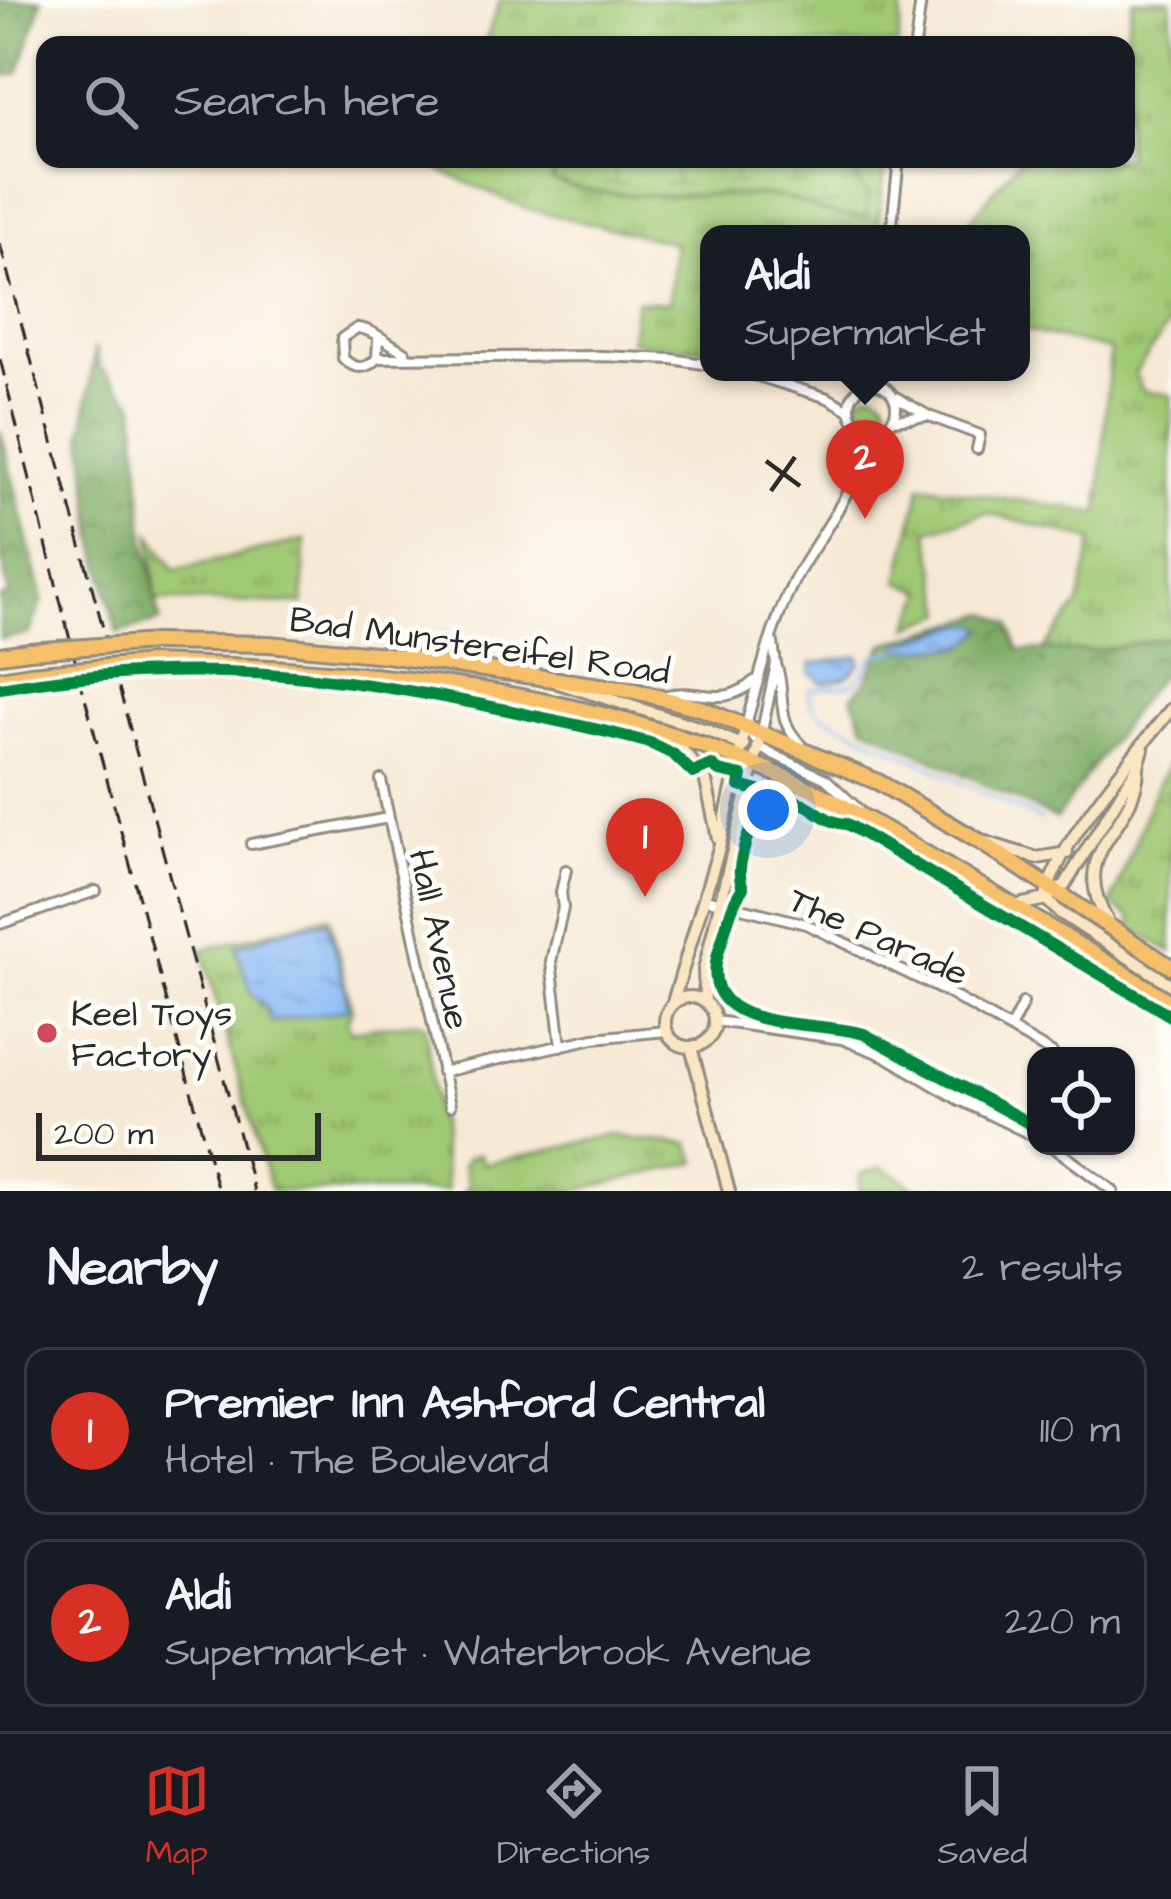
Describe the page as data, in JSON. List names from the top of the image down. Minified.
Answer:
{"streets":{"highway":["Bad Munstereifel Road"],"street":["The Parade","Hall Avenue"]},"places":["Keel Toys Factory"],"scale_bar":"200 m","page":{"search":"Search here","popup":["Aldi","Supermarket"],"pins":["2","1"],"scale":"200 m","heading":["Nearby","2 results"],"list":[{"mark":"1","name":"Premier Inn Ashford Central","note":"Hotel · The Boulevard","value":"110 m"},{"mark":"2","name":"Aldi","note":"Supermarket · Waterbrook Avenue","value":"220 m"}],"nav":["Map","Directions","Saved"]}}
